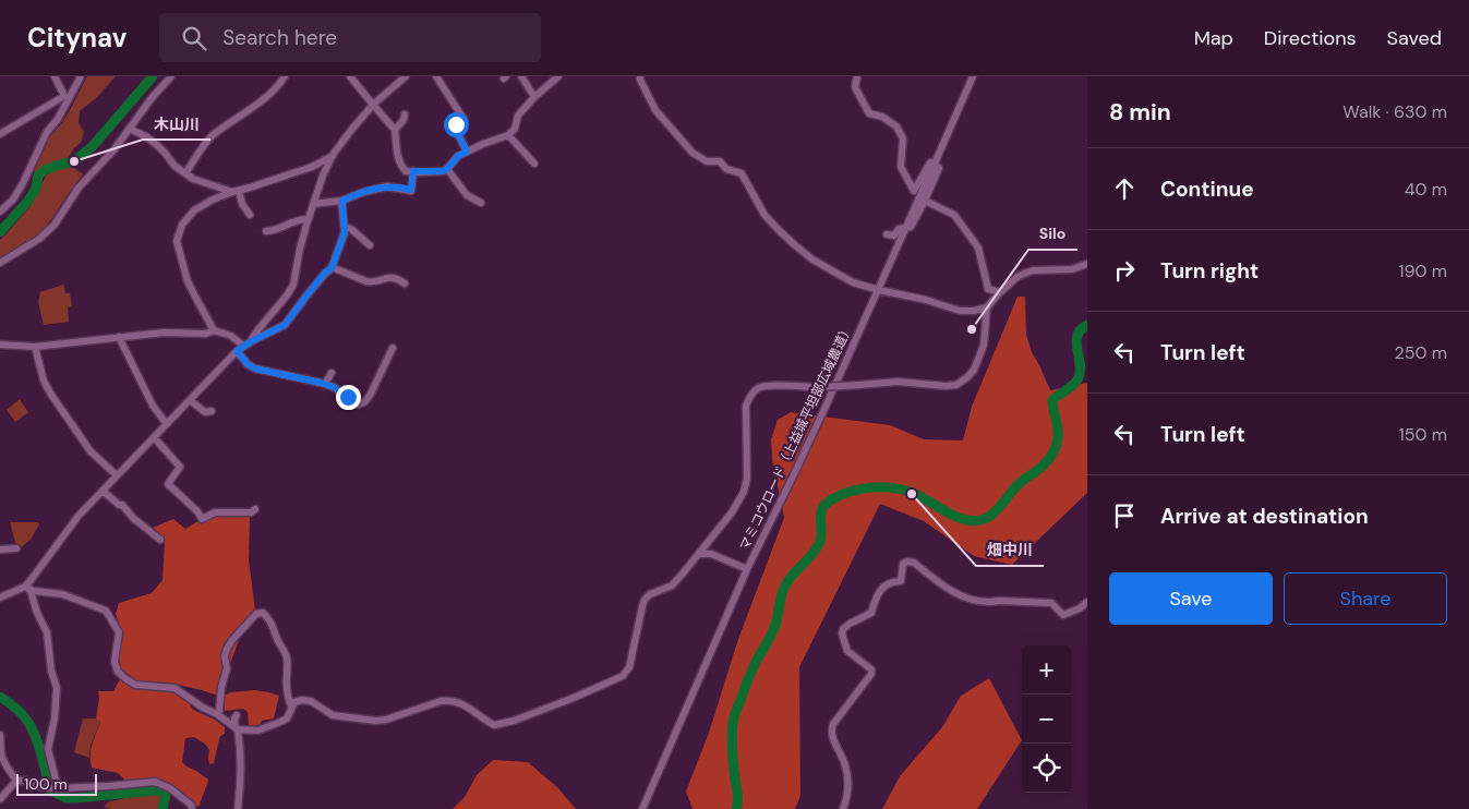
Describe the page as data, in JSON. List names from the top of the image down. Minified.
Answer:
{"streets":{"street":["マミコウロード（上益城平坦部広域農道）"]},"places":["木山川","Silo","畑中川"],"scale_bar":"100 m","page":{"header":"Citynav","search":"Search here","nav":["Map","Directions","Saved"],"heading":["8 min","Walk · 630 m"],"list":[["Continue","40 m"],["Turn right","190 m"],["Turn left","250 m"],["Turn left","150 m"],"Arrive at destination"],"buttons":["Save","Share"],"map_buttons":["+","−"],"scale":"100 m"}}
